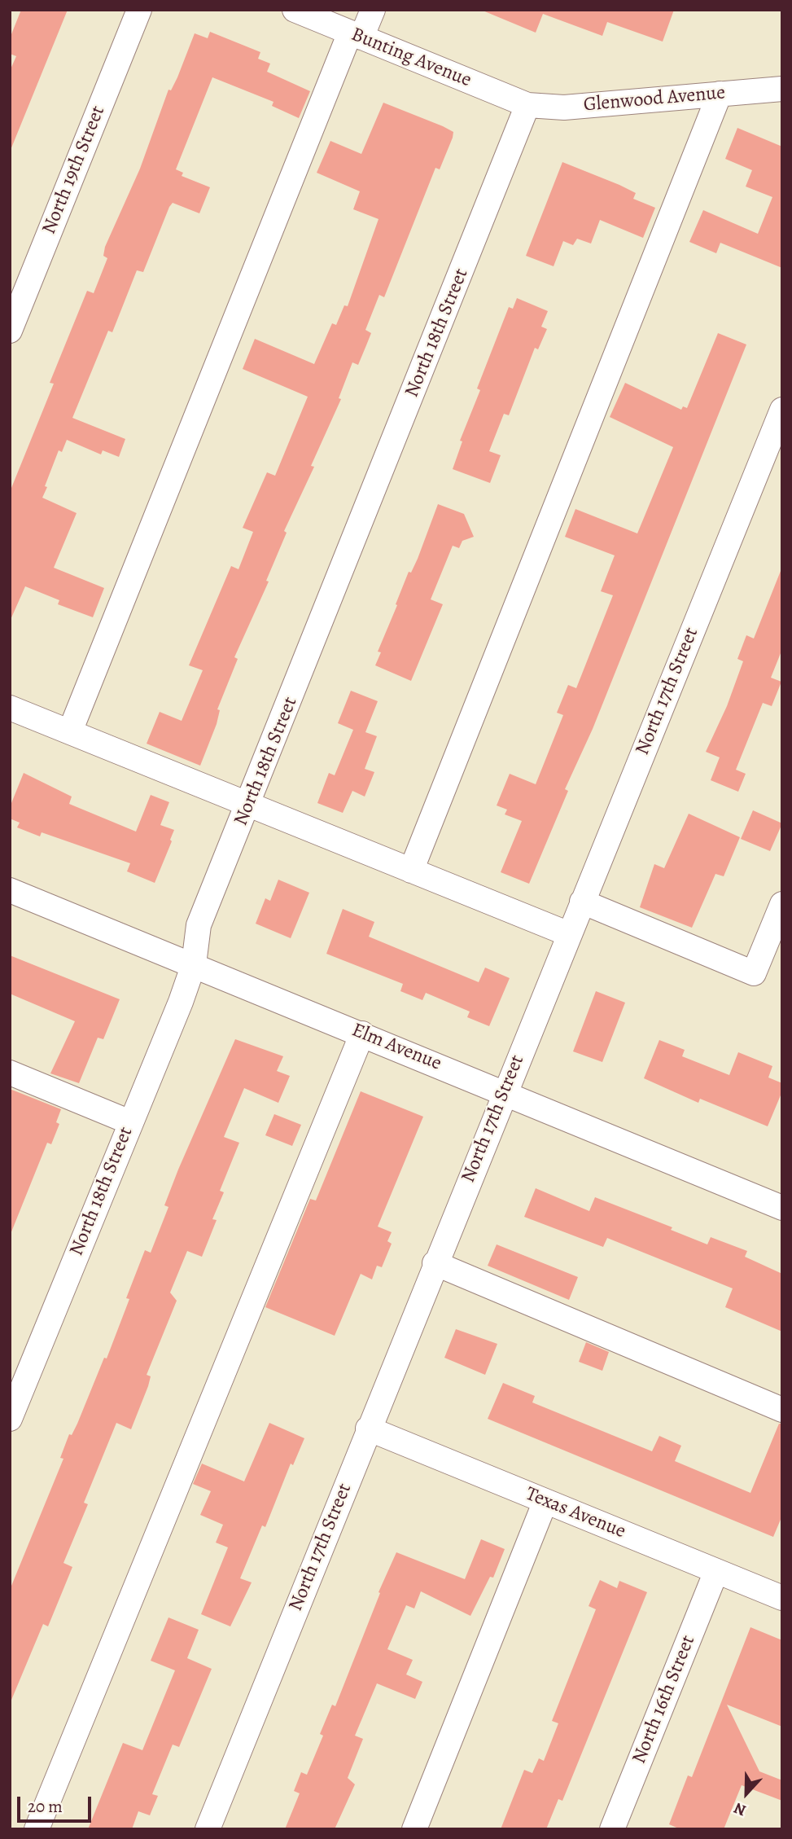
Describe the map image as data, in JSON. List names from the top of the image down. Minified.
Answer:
{"streets":{"street":["Bunting Avenue","Glenwood Avenue","North 19th Street","North 18th Street","North 17th Street","Elm Avenue","Texas Avenue","North 16th Street"]},"crossings":[["Bunting Avenue","Glenwood Avenue"],["Bunting Avenue","North 18th Street"],["Glenwood Avenue","North 18th Street"],["North 18th Street","Elm Avenue"],["North 17th Street","Elm Avenue"],["North 17th Street","Texas Avenue"],["Texas Avenue","North 16th Street"]],"scale_bar":"20 m","north":"bottom"}
